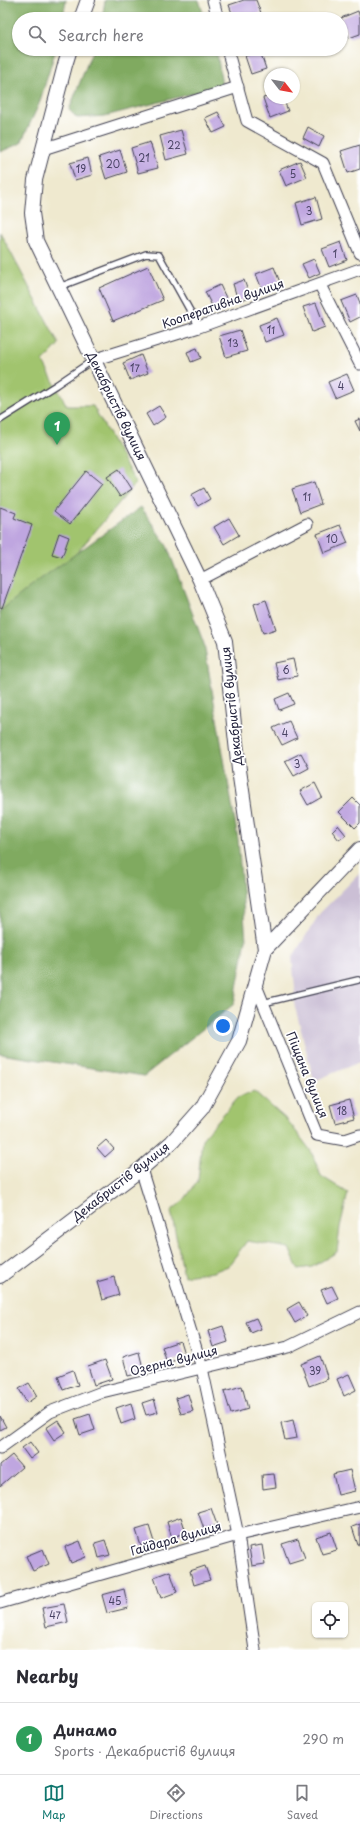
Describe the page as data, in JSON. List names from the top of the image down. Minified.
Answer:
{"streets":{"street":["Кооперативна вулиця","Декабристів вулиця","Піщана вулиця","Озерна вулиця","Гайдара вулиця"]},"crossings":[["Кооперативна вулиця","Декабристів вулиця"],["Декабристів вулиця","Піщана вулиця"]],"house_numbers":["22","21","20","19","5","3","1","11","13","17","4","11","10","6","4","3","18","39","45","47"],"north":"bottom right","page":{"search":"Search here","pins":"1","heading":"Nearby","list":[{"mark":"1","name":"Динамо","note":"Sports · Декабристів вулиця","value":"290 m"}],"nav":["Map","Directions","Saved"]}}
